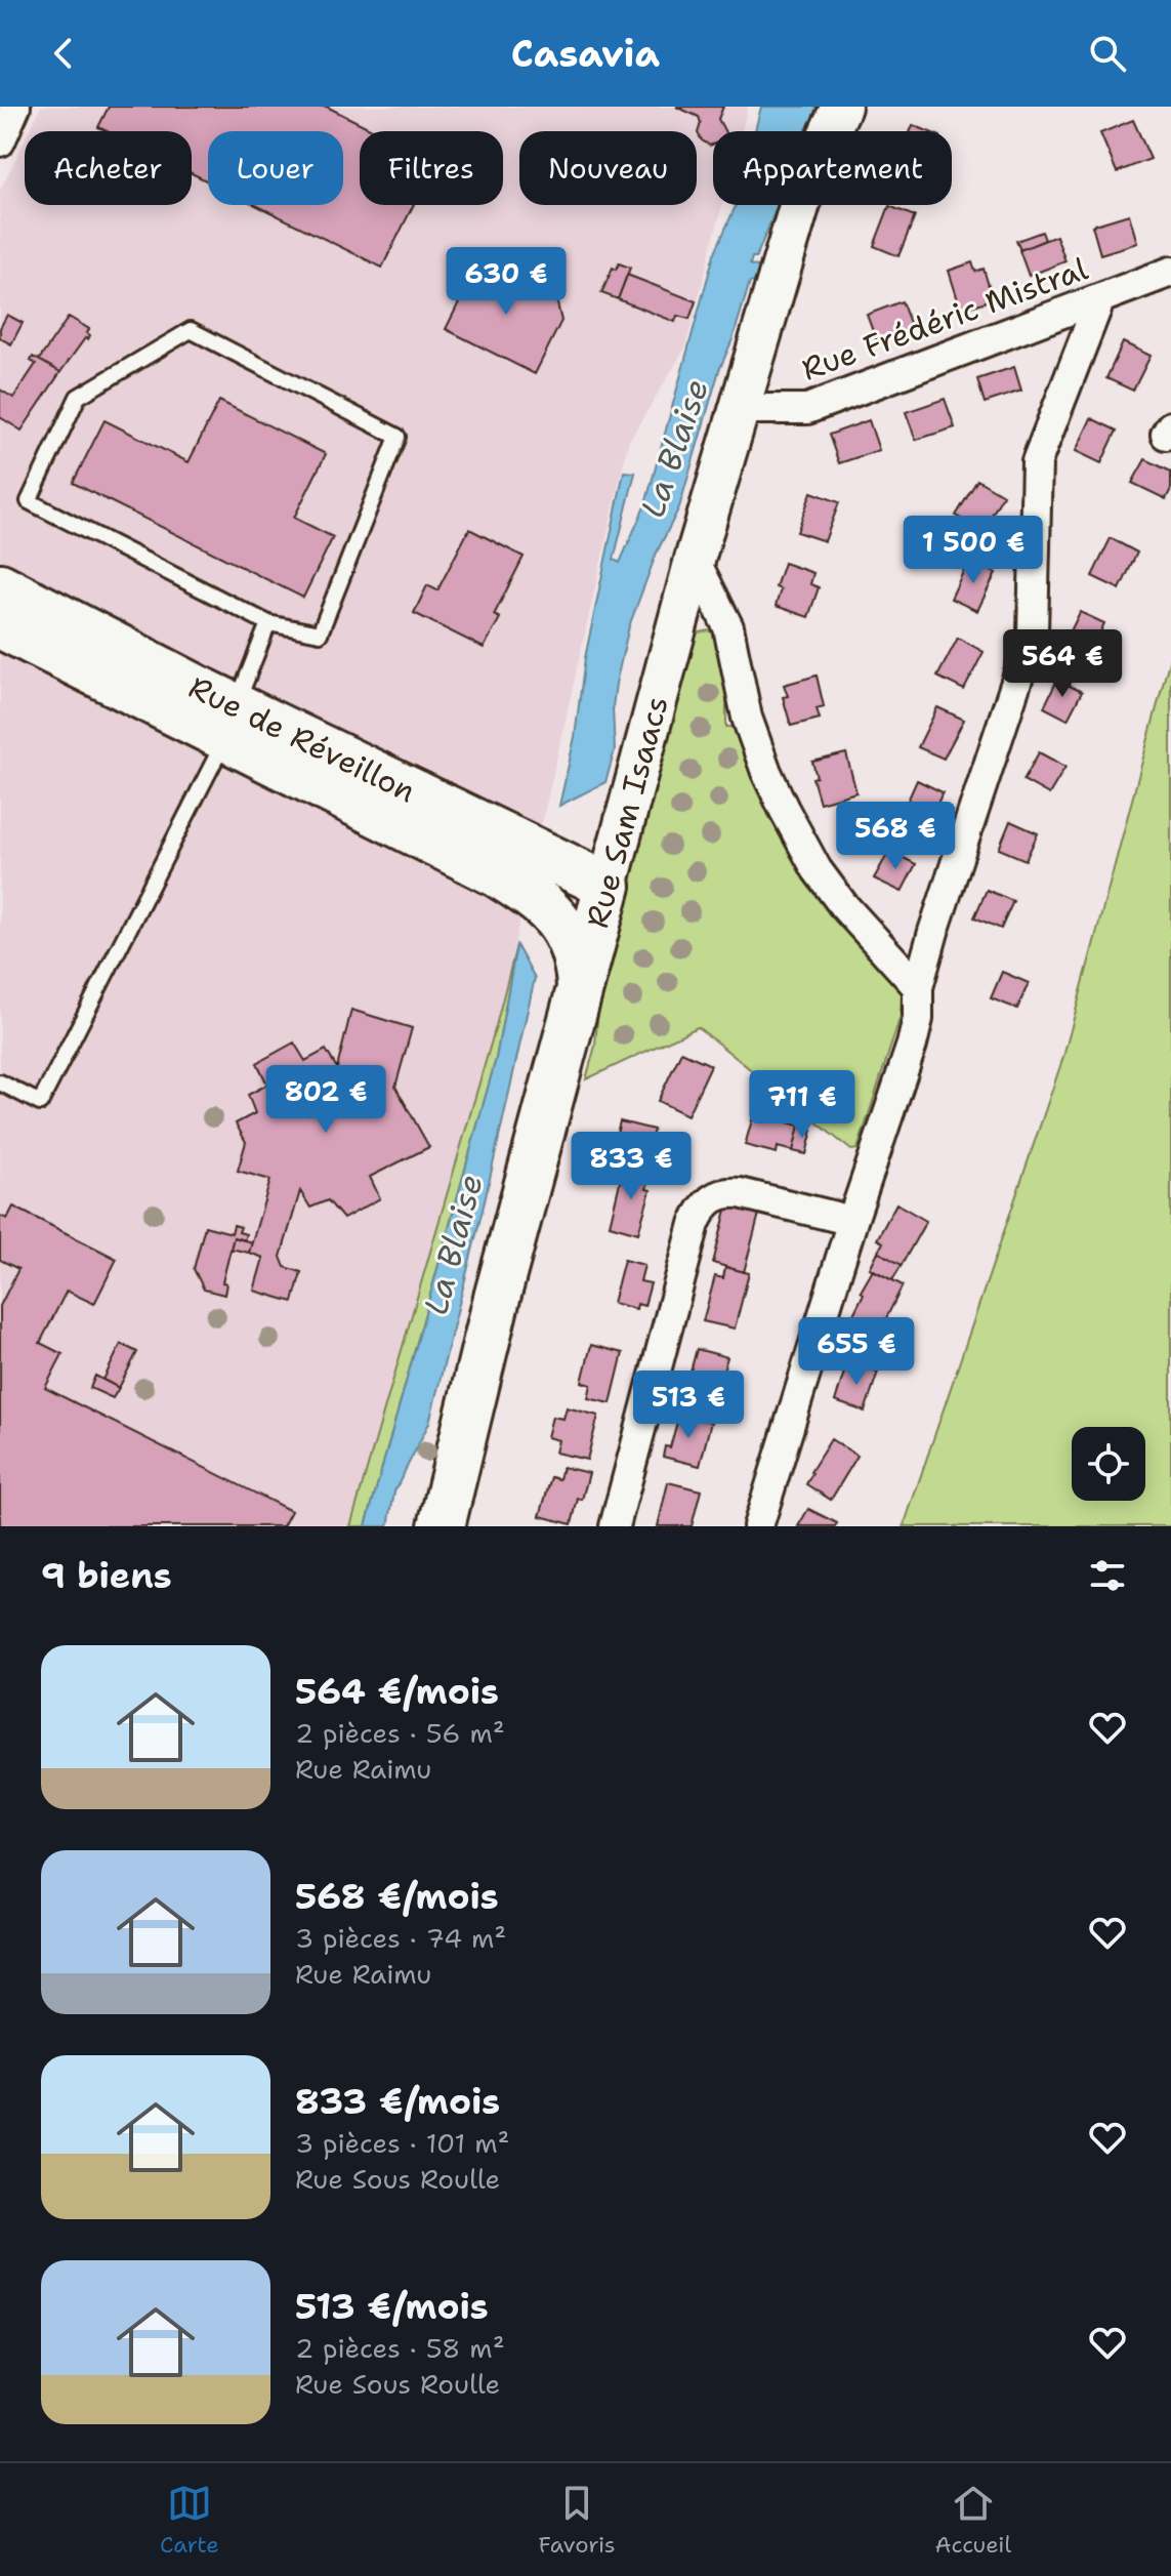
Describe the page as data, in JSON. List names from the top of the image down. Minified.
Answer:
{"streets":{"main road":["Rue de Réveillon","Rue Sam Isaacs"],"street":["Rue Frédéric Mistral"]},"crossings":[["Rue Frédéric Mistral","Rue Sam Isaacs"],["Rue de Réveillon","Rue Sam Isaacs"]],"water":["La Blaise"],"page":{"header":"Casavia","chip":["Acheter","Louer","Filtres","Nouveau","Appartement"],"price":["630 €","1 500 €","564 €","568 €","802 €","711 €","833 €","655 €","513 €"],"heading":"9 biens","list":[{"name":"564 €/mois","note":"2 pièces · 56 m² · Rue Raimu"},{"name":"568 €/mois","note":"3 pièces · 74 m² · Rue Raimu"},{"name":"833 €/mois","note":"3 pièces · 101 m² · Rue Sous Roulle"},{"name":"513 €/mois","note":"2 pièces · 58 m² · Rue Sous Roulle"}],"tabs":["Carte","Favoris","Accueil"]}}
